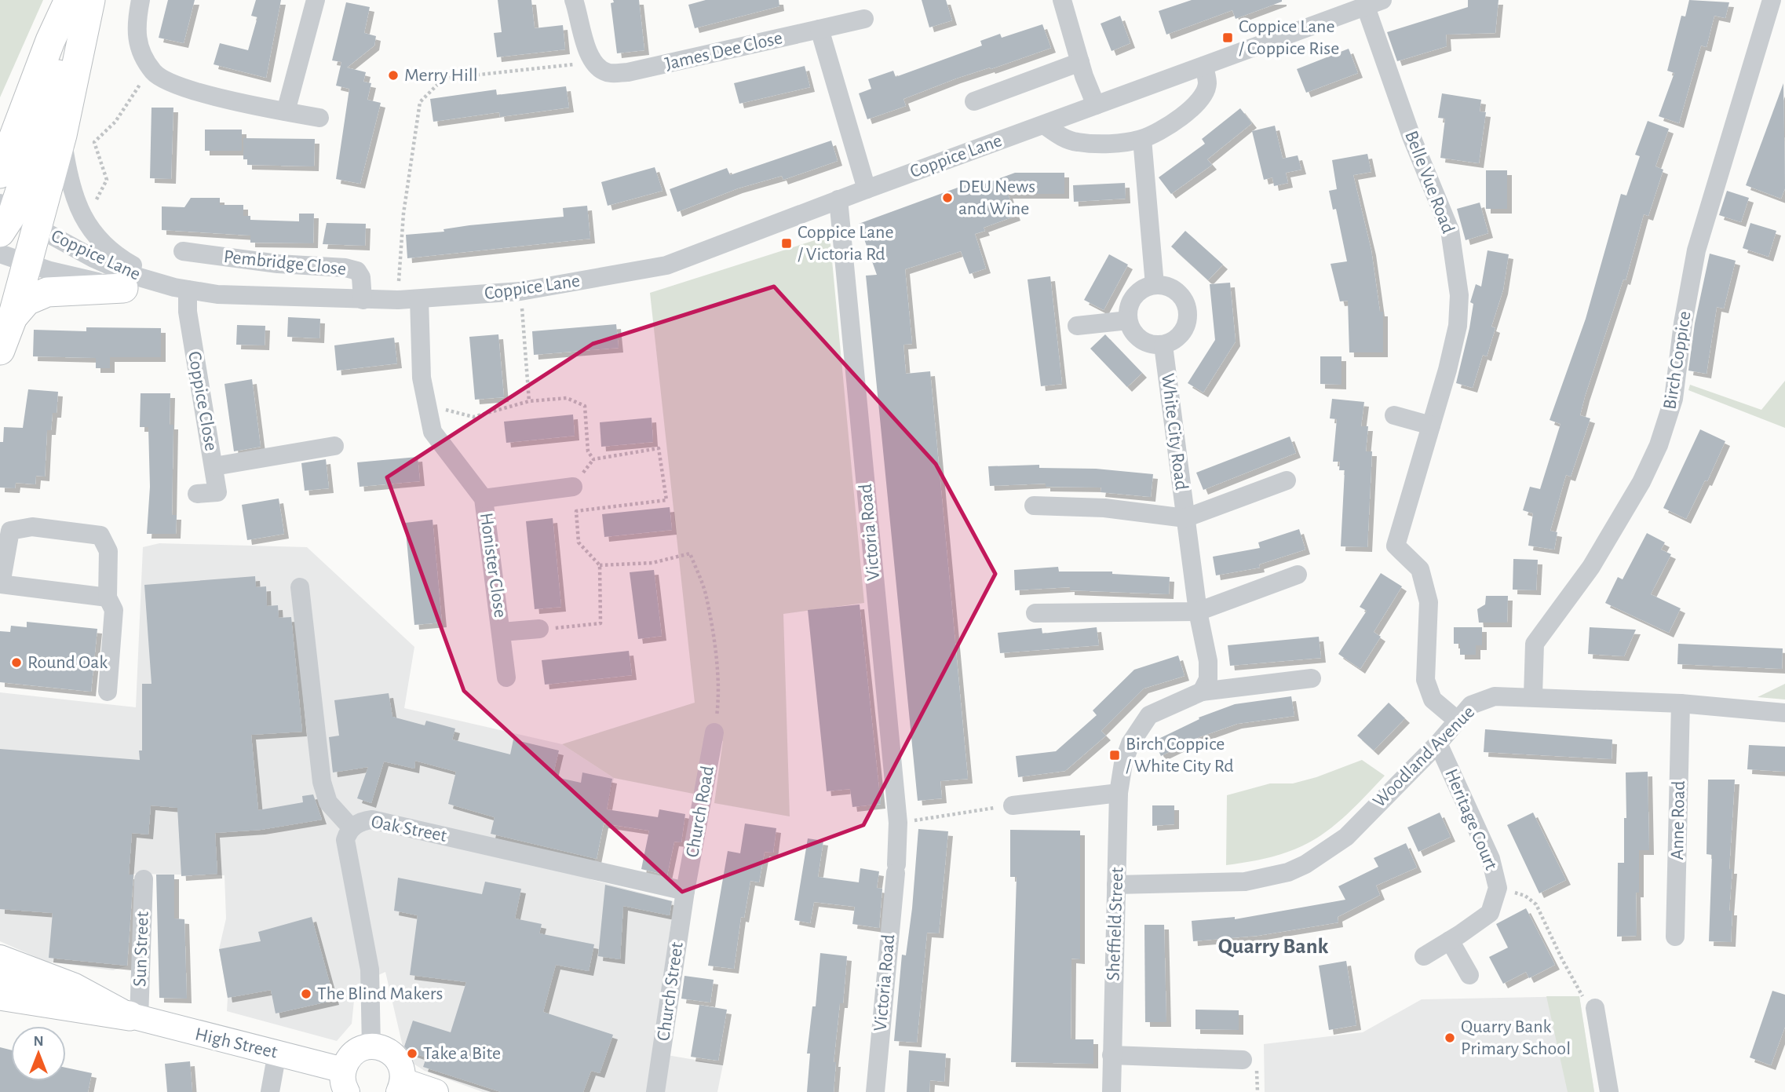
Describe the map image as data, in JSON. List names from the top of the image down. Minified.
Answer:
{"streets":{"main road":["High Street"],"street":["James Dee Close","Coppice Lane","Belle Vue Road","Pembridge Close","Birch Coppice","Coppice Close","White City Road","Victoria Road","Honister Close","Woodland Avenue","Church Road","Heritage Court","Anne Road","Oak Street","Sheffield Street","Sun Street","Church Street"]},"crossings":[["Coppice Lane","Belle Vue Road"],["Coppice Lane","Pembridge Close"],["Coppice Lane","Coppice Close"],["Coppice Lane","Victoria Road"],["Coppice Lane","Honister Close"],["Belle Vue Road","Woodland Avenue"],["Birch Coppice","Woodland Avenue"],["Woodland Avenue","Heritage Court"],["Woodland Avenue","Anne Road"],["Woodland Avenue","Sheffield Street"],["Church Road","Oak Street"],["Church Road","Church Street"],["Oak Street","Church Street"],["Oak Street","High Street"],["Sun Street","High Street"]],"districts":["Quarry Bank"],"places":{"transit":["Coppice Lane / Coppice Rise","Coppice Lane / Victoria Rd","Birch Coppice / White City Rd"],"other":["Merry Hill","DEU News and Wine","Round Oak","The Blind Makers","Quarry Bank Primary School","Take a Bite"]},"north":"top"}
